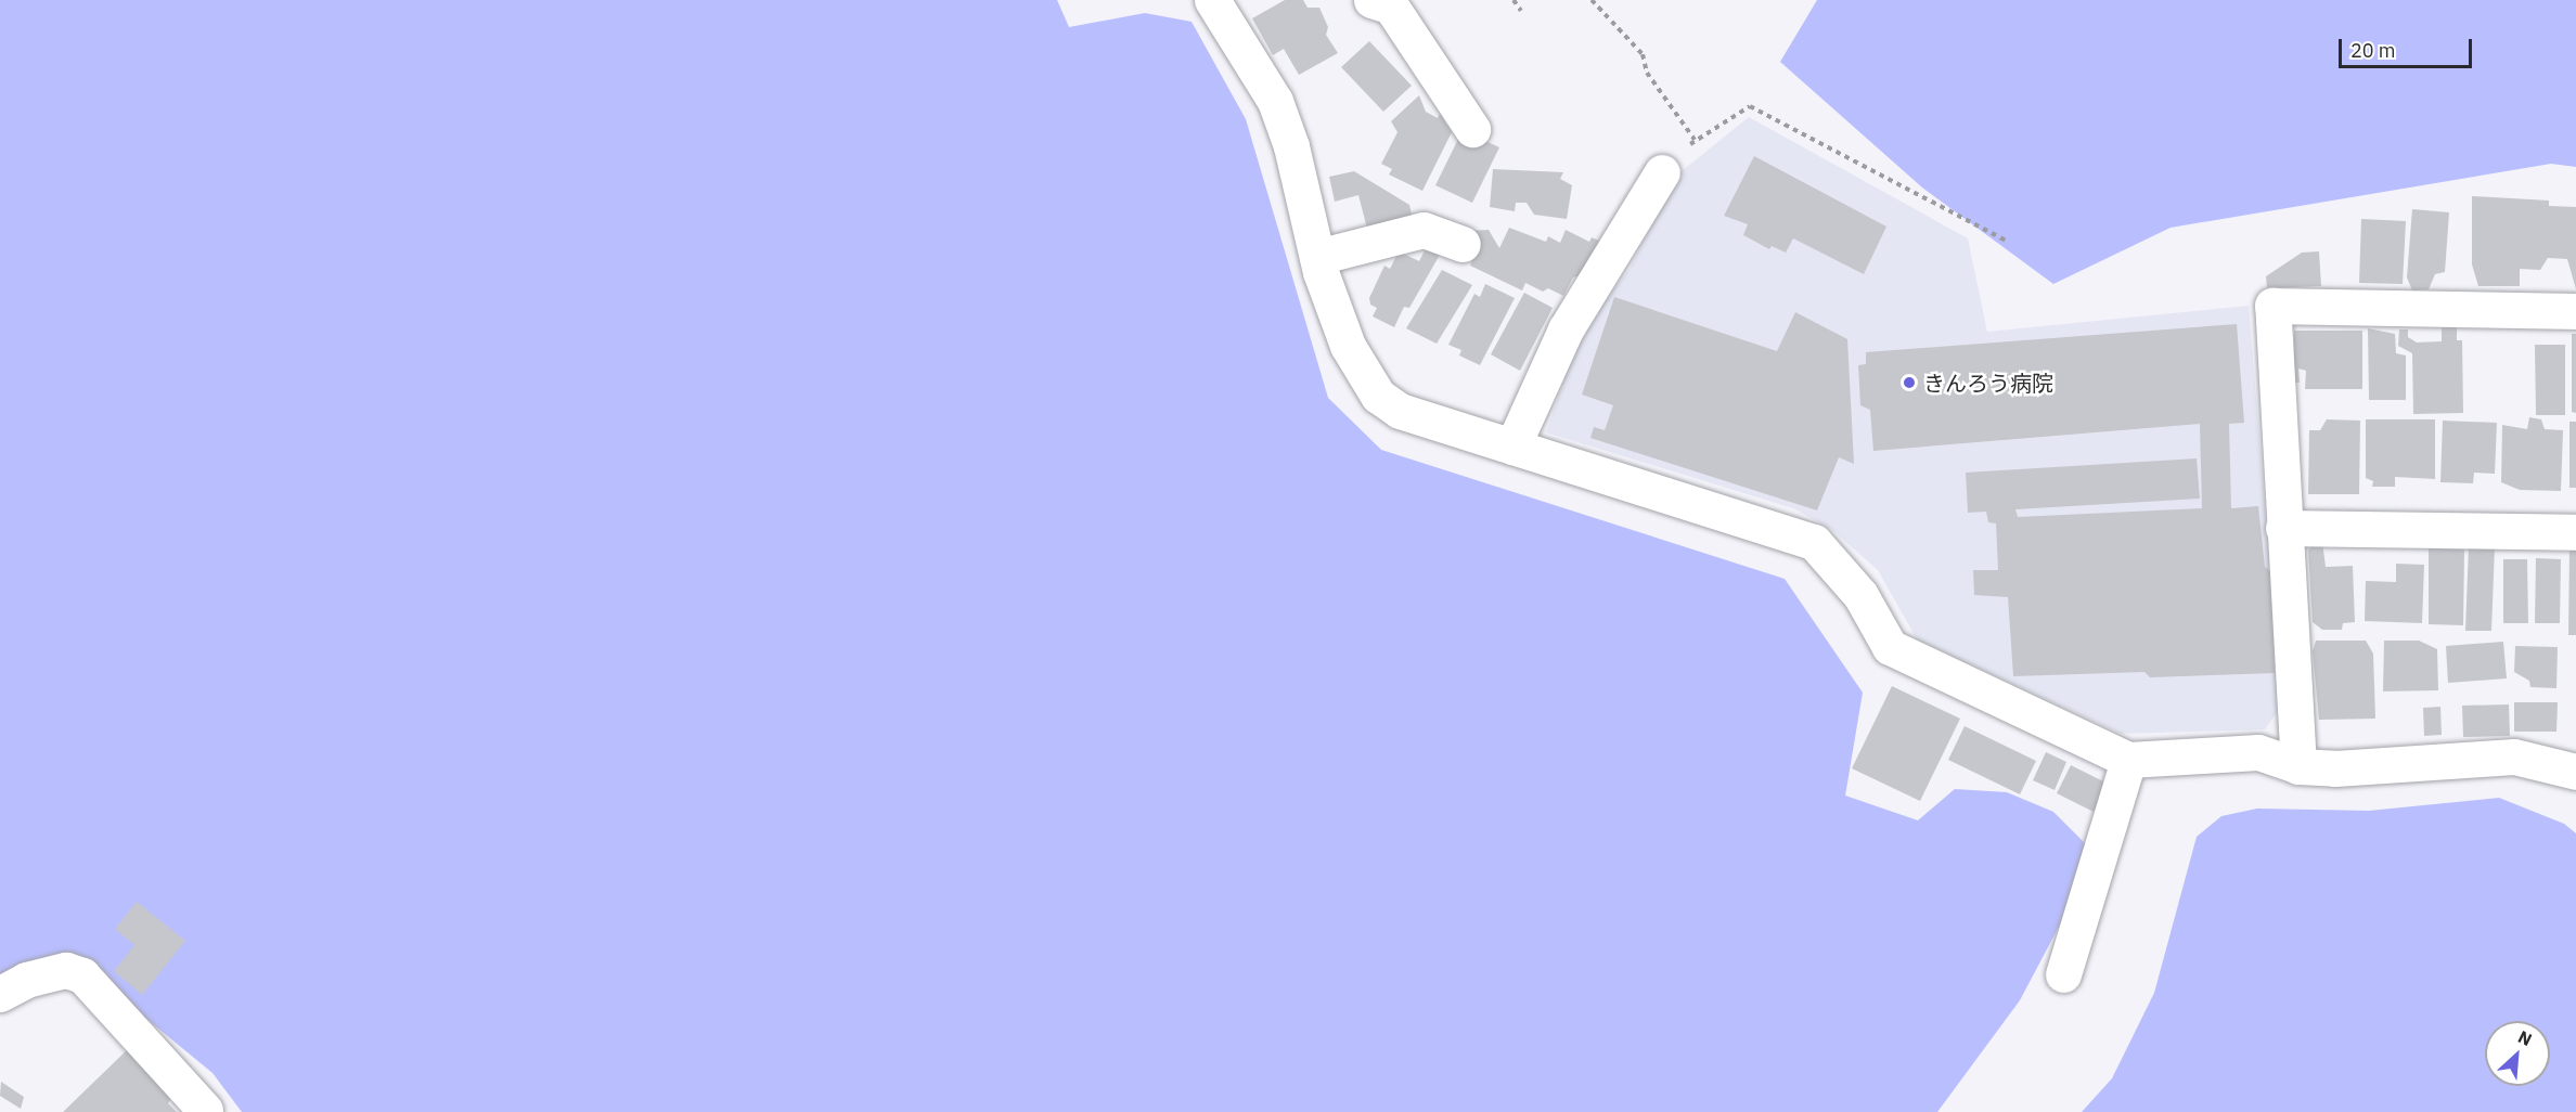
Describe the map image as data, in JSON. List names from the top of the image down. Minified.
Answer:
{"places":["きんろう病院"],"scale_bar":"20 m","north":"top right"}
